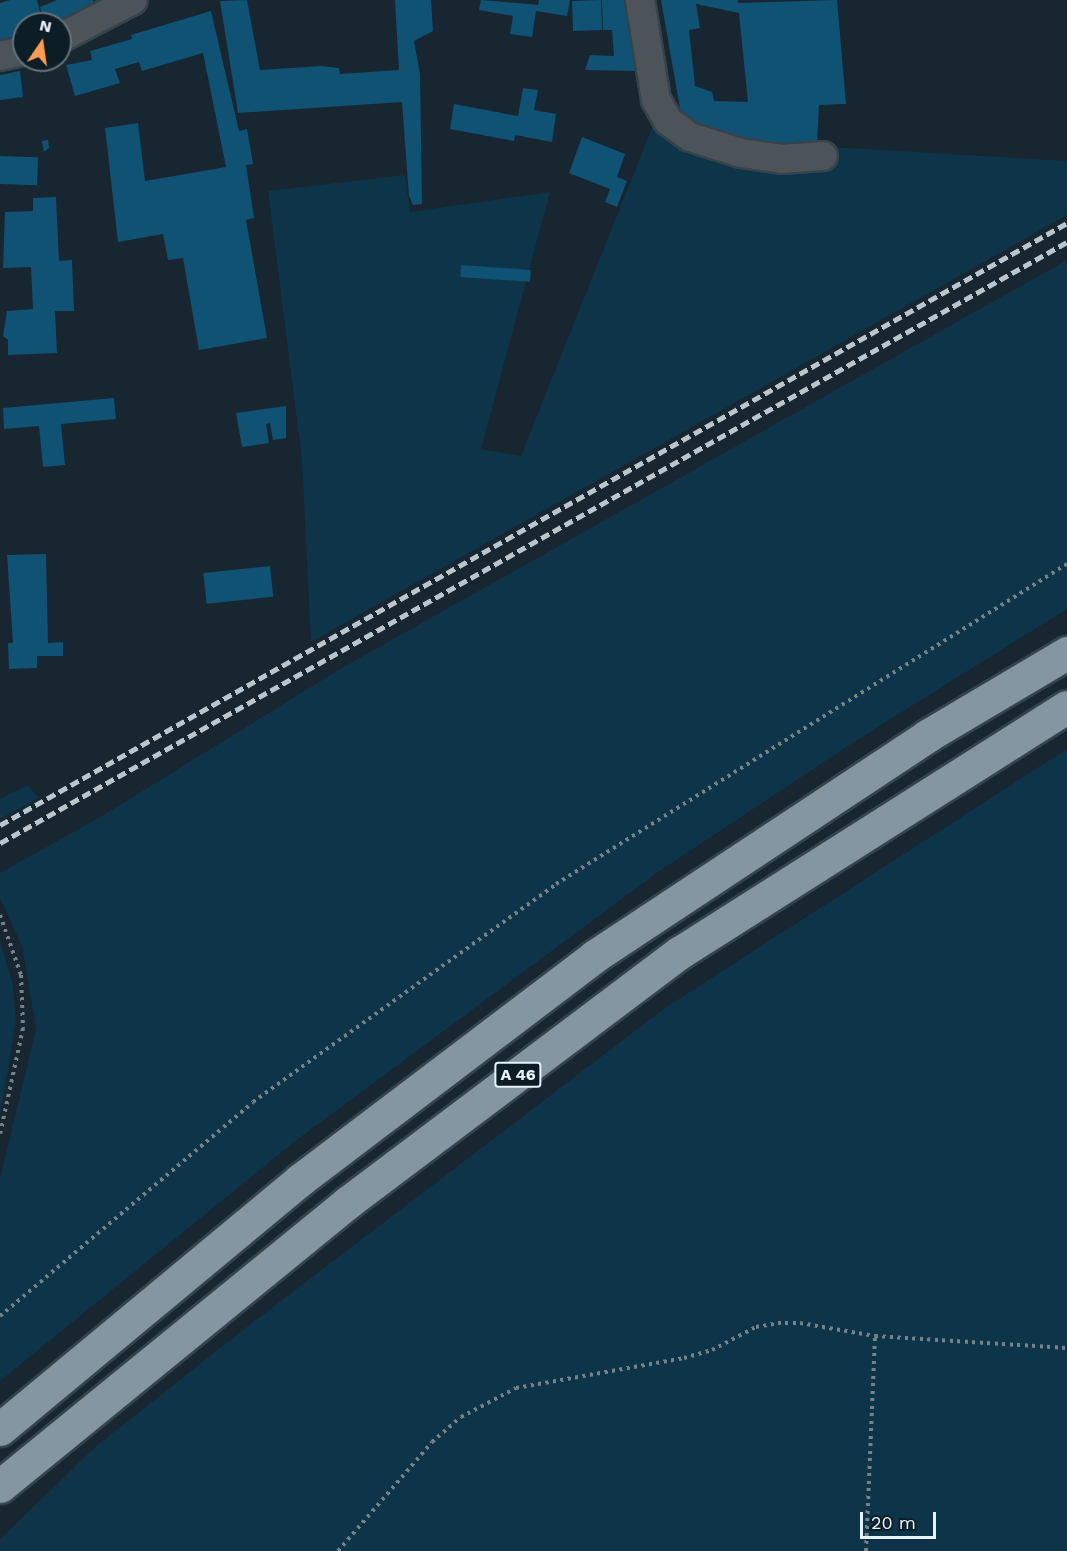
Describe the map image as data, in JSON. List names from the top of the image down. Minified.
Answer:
{"streets":{"highway":["A 46"]},"scale_bar":"20 m","north":"top"}
